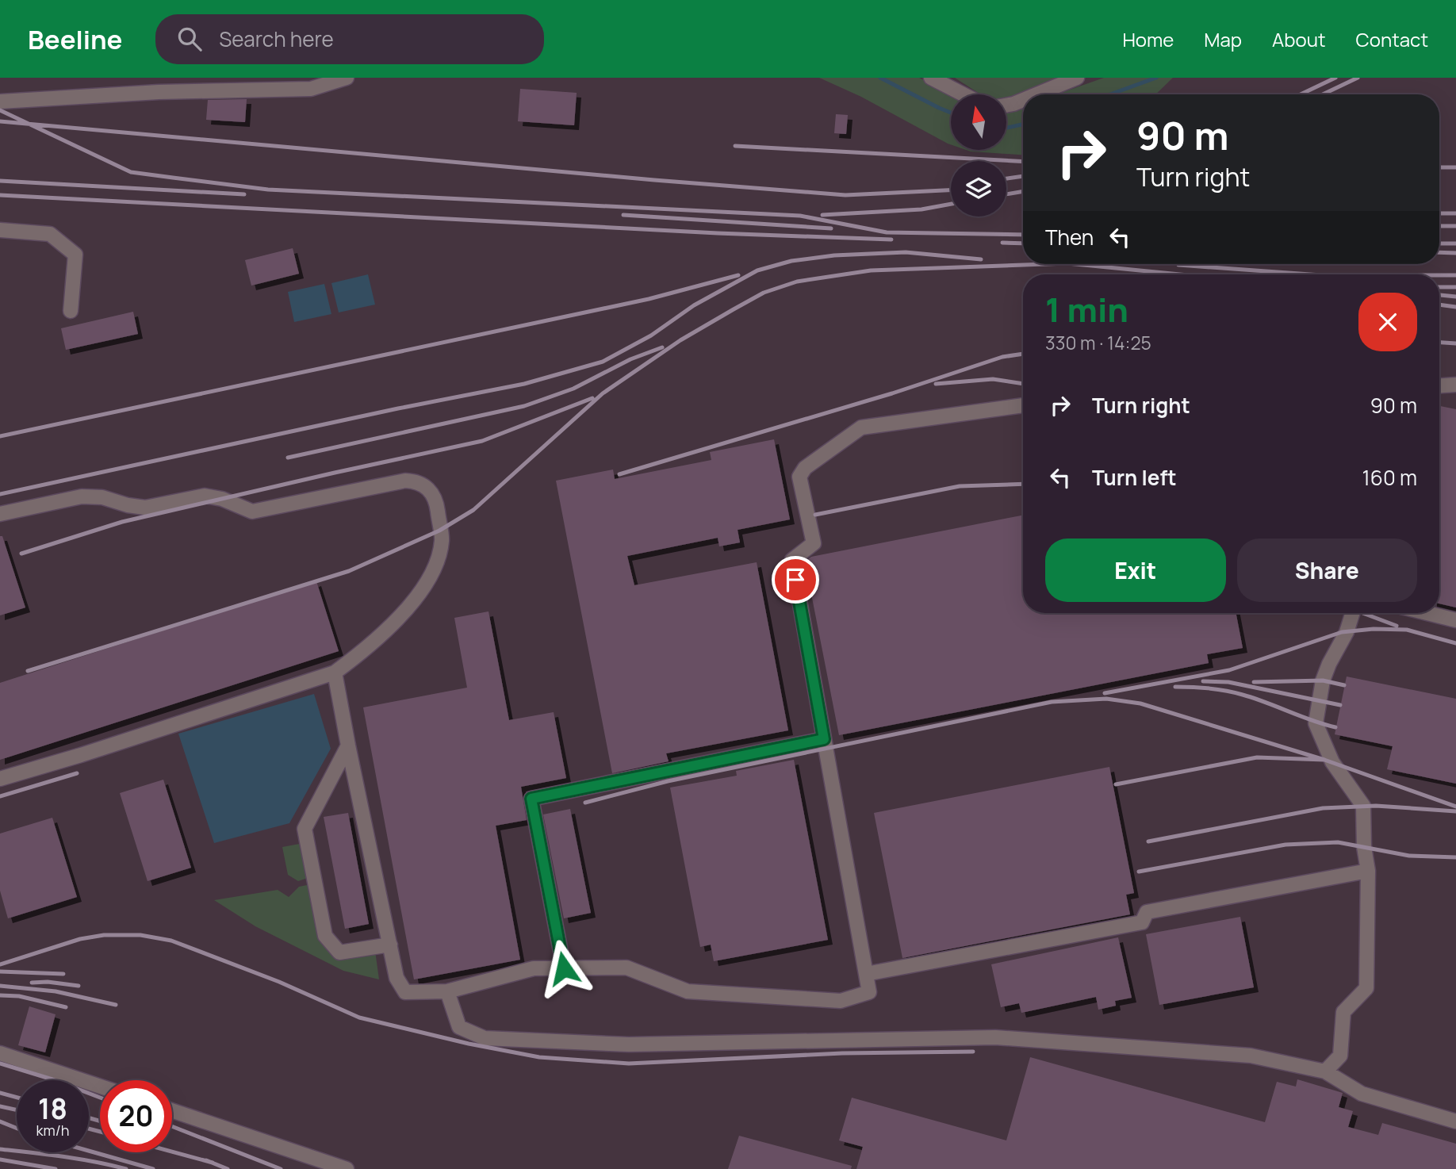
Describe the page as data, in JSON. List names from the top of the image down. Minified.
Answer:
{"north":"top","page":{"header":"Beeline","search":"Search here","nav":["Home","Map","About","Contact"],"turn":["90 m","Turn right"],"then":"Then","heading":["1 min","330 m · 14:25"],"list":[{"name":"Turn right","value":"90 m"},{"name":"Turn left","value":"160 m"}],"buttons":["Exit","Share"],"speed":"18 km/h","limit":"20"}}
